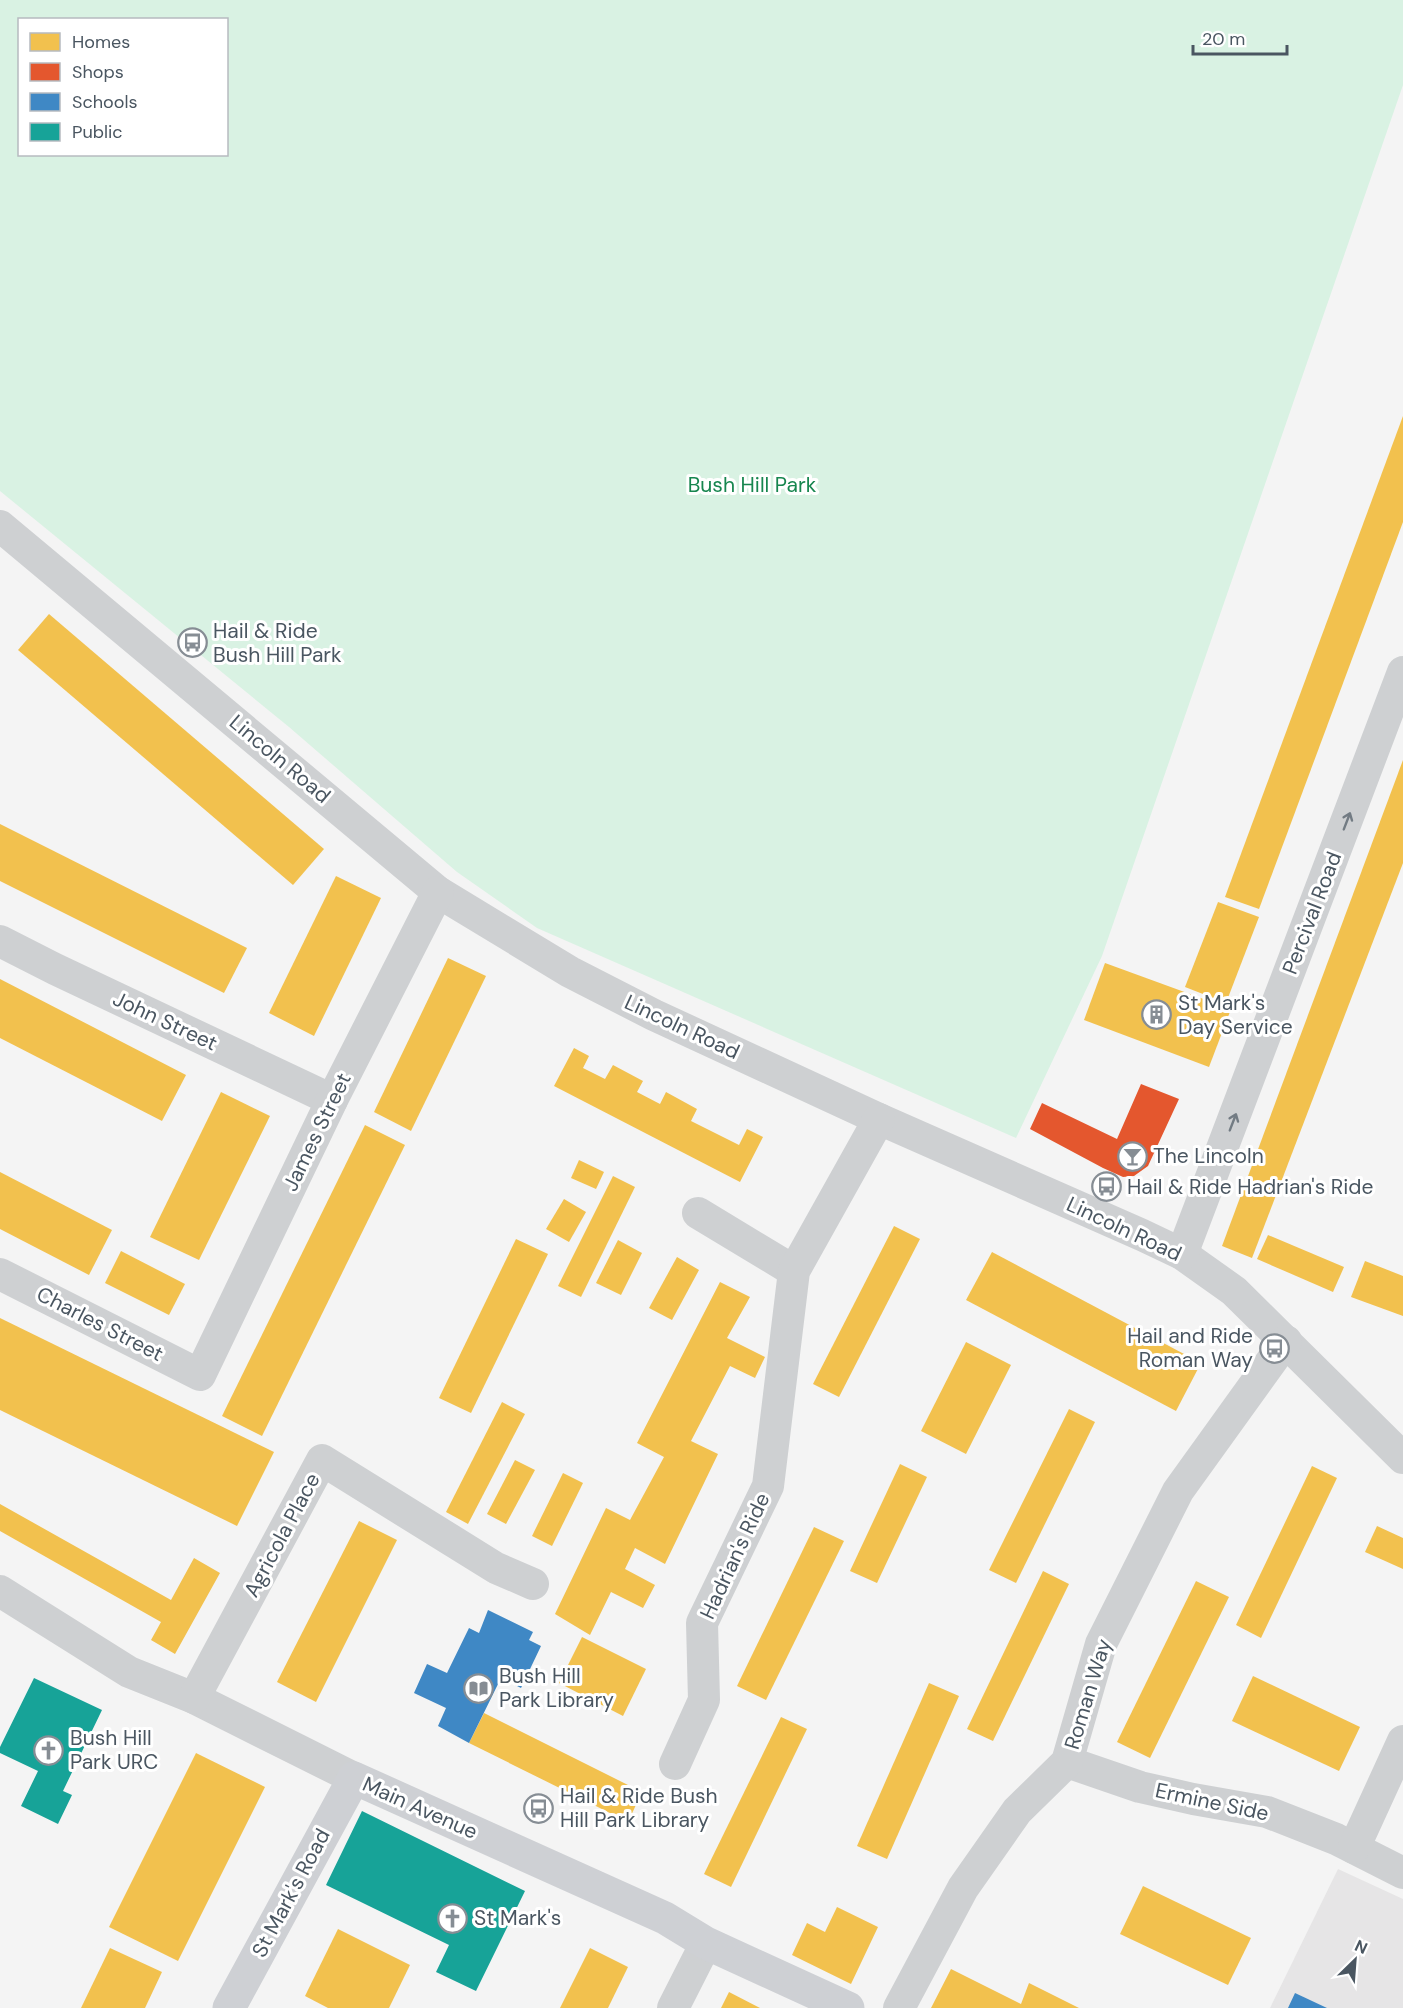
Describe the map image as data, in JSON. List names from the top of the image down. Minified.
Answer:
{"streets":{"street":["Lincoln Road","Percival Road","John Street","James Street","Charles Street","Agricola Place","Hadrian's Ride","Roman Way","Ermine Side","Main Avenue","St Mark's Road"]},"crossings":[["Lincoln Road","Percival Road"],["Lincoln Road","James Street"],["Lincoln Road","Hadrian's Ride"],["Lincoln Road","Roman Way"],["John Street","James Street"],["James Street","Charles Street"],["Agricola Place","Main Avenue"],["Roman Way","Ermine Side"],["Main Avenue","St Mark's Road"]],"one_way":["Percival Road"],"parks":["Bush Hill Park"],"places":{"bus stop":["Hail & Ride Bush Hill Park","Hail & Ride Hadrian's Ride","Hail and Ride Roman Way","Hail & Ride Bush Hill Park Library"],"building":["St Mark's Day Service"],"bar":["The Lincoln"],"library":["Bush Hill Park Library"],"church":["Bush Hill Park URC","St Mark's"]},"legend":["Homes","Shops","Schools","Public"],"scale_bar":"20 m","north":"top right"}
